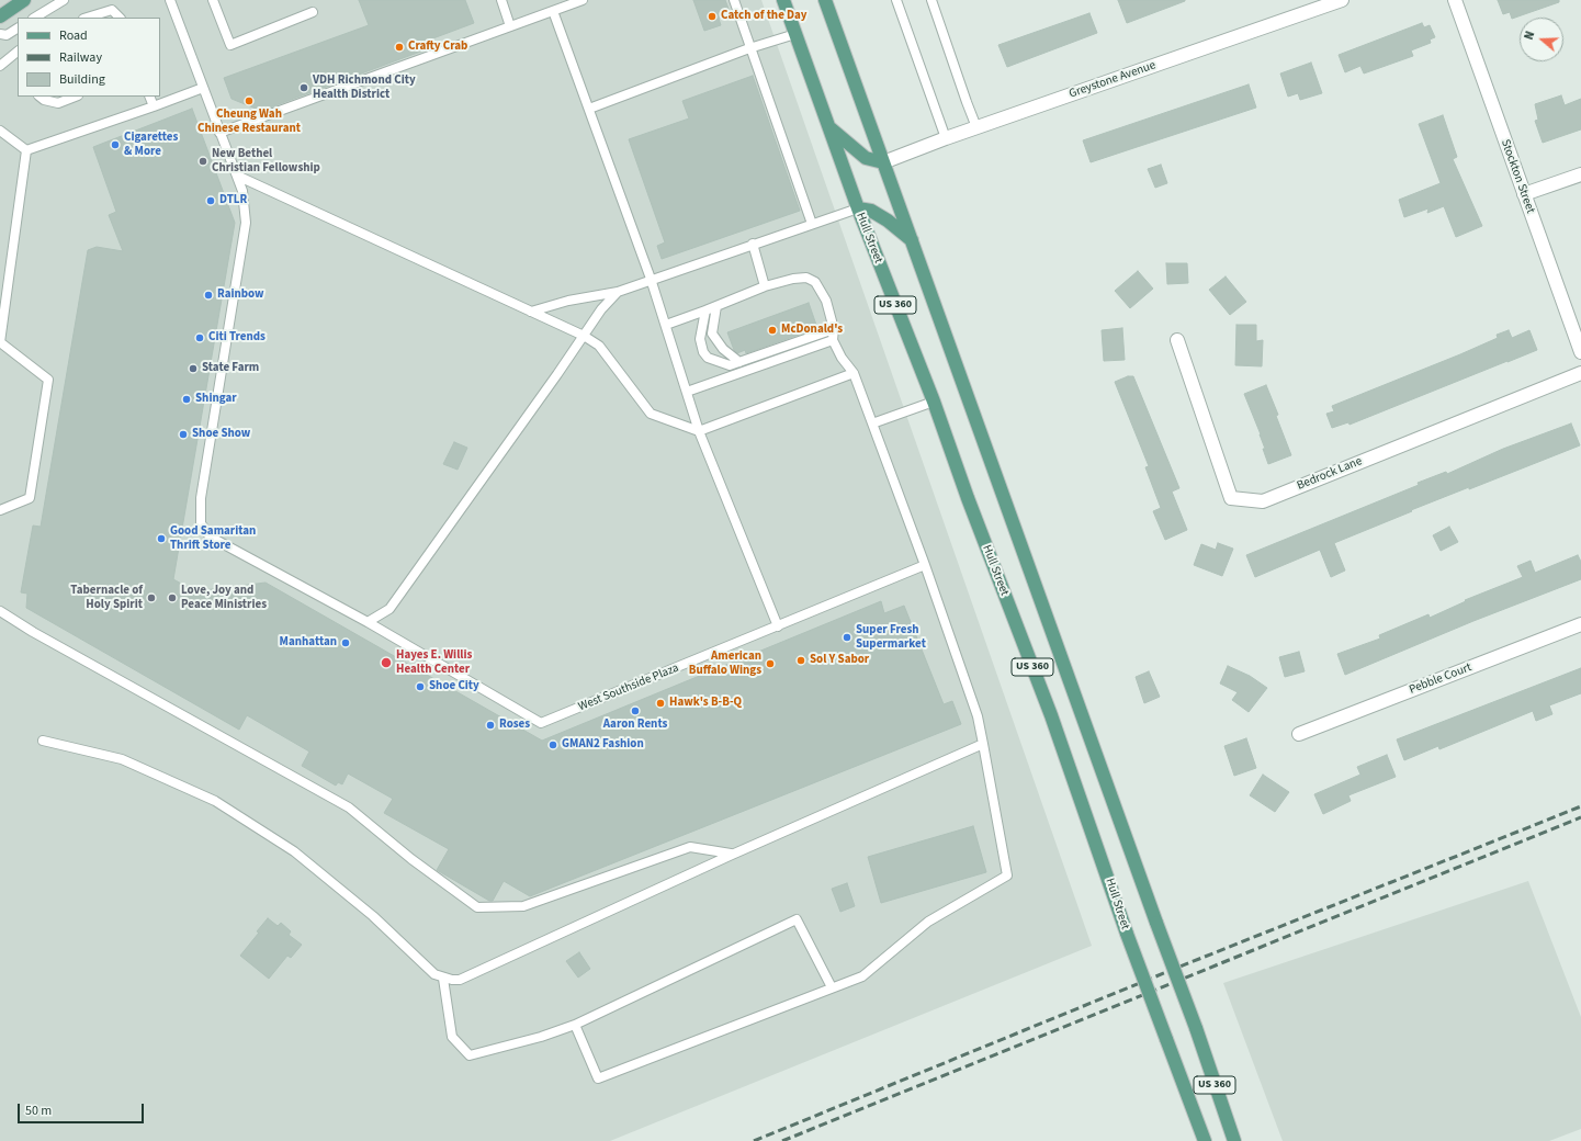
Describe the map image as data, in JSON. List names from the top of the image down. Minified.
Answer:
{"streets":{"main road":["Hull Street","US 360"],"street":["Greystone Avenue","Stockton Street","Bedrock Lane","Pebble Court"],"lane":["West Southside Plaza"]},"crossings":[["Greystone Avenue","US 360"]],"places":["Catch of the Day","Crafty Crab","VDH Richmond City Health District","Cheung Wah Chinese Restaurant","Cigarettes & More","New Bethel Christian Fellowship","DTLR","Rainbow","McDonald's","Citi Trends","State Farm","Shingar","Shoe Show","Good Samaritan Thrift Store","Tabernacle of Holy Spirit","Love, Joy and Peace Ministries","Super Fresh Supermarket","Manhattan","Sol Y Sabor","Hayes E. Willis Health Center","American Buffalo Wings","Shoe City","Hawk's B-B-Q","Aaron Rents","Roses","GMAN2 Fashion"],"legend":["Road","Railway","Building"],"scale_bar":"50 m","north":"left"}
